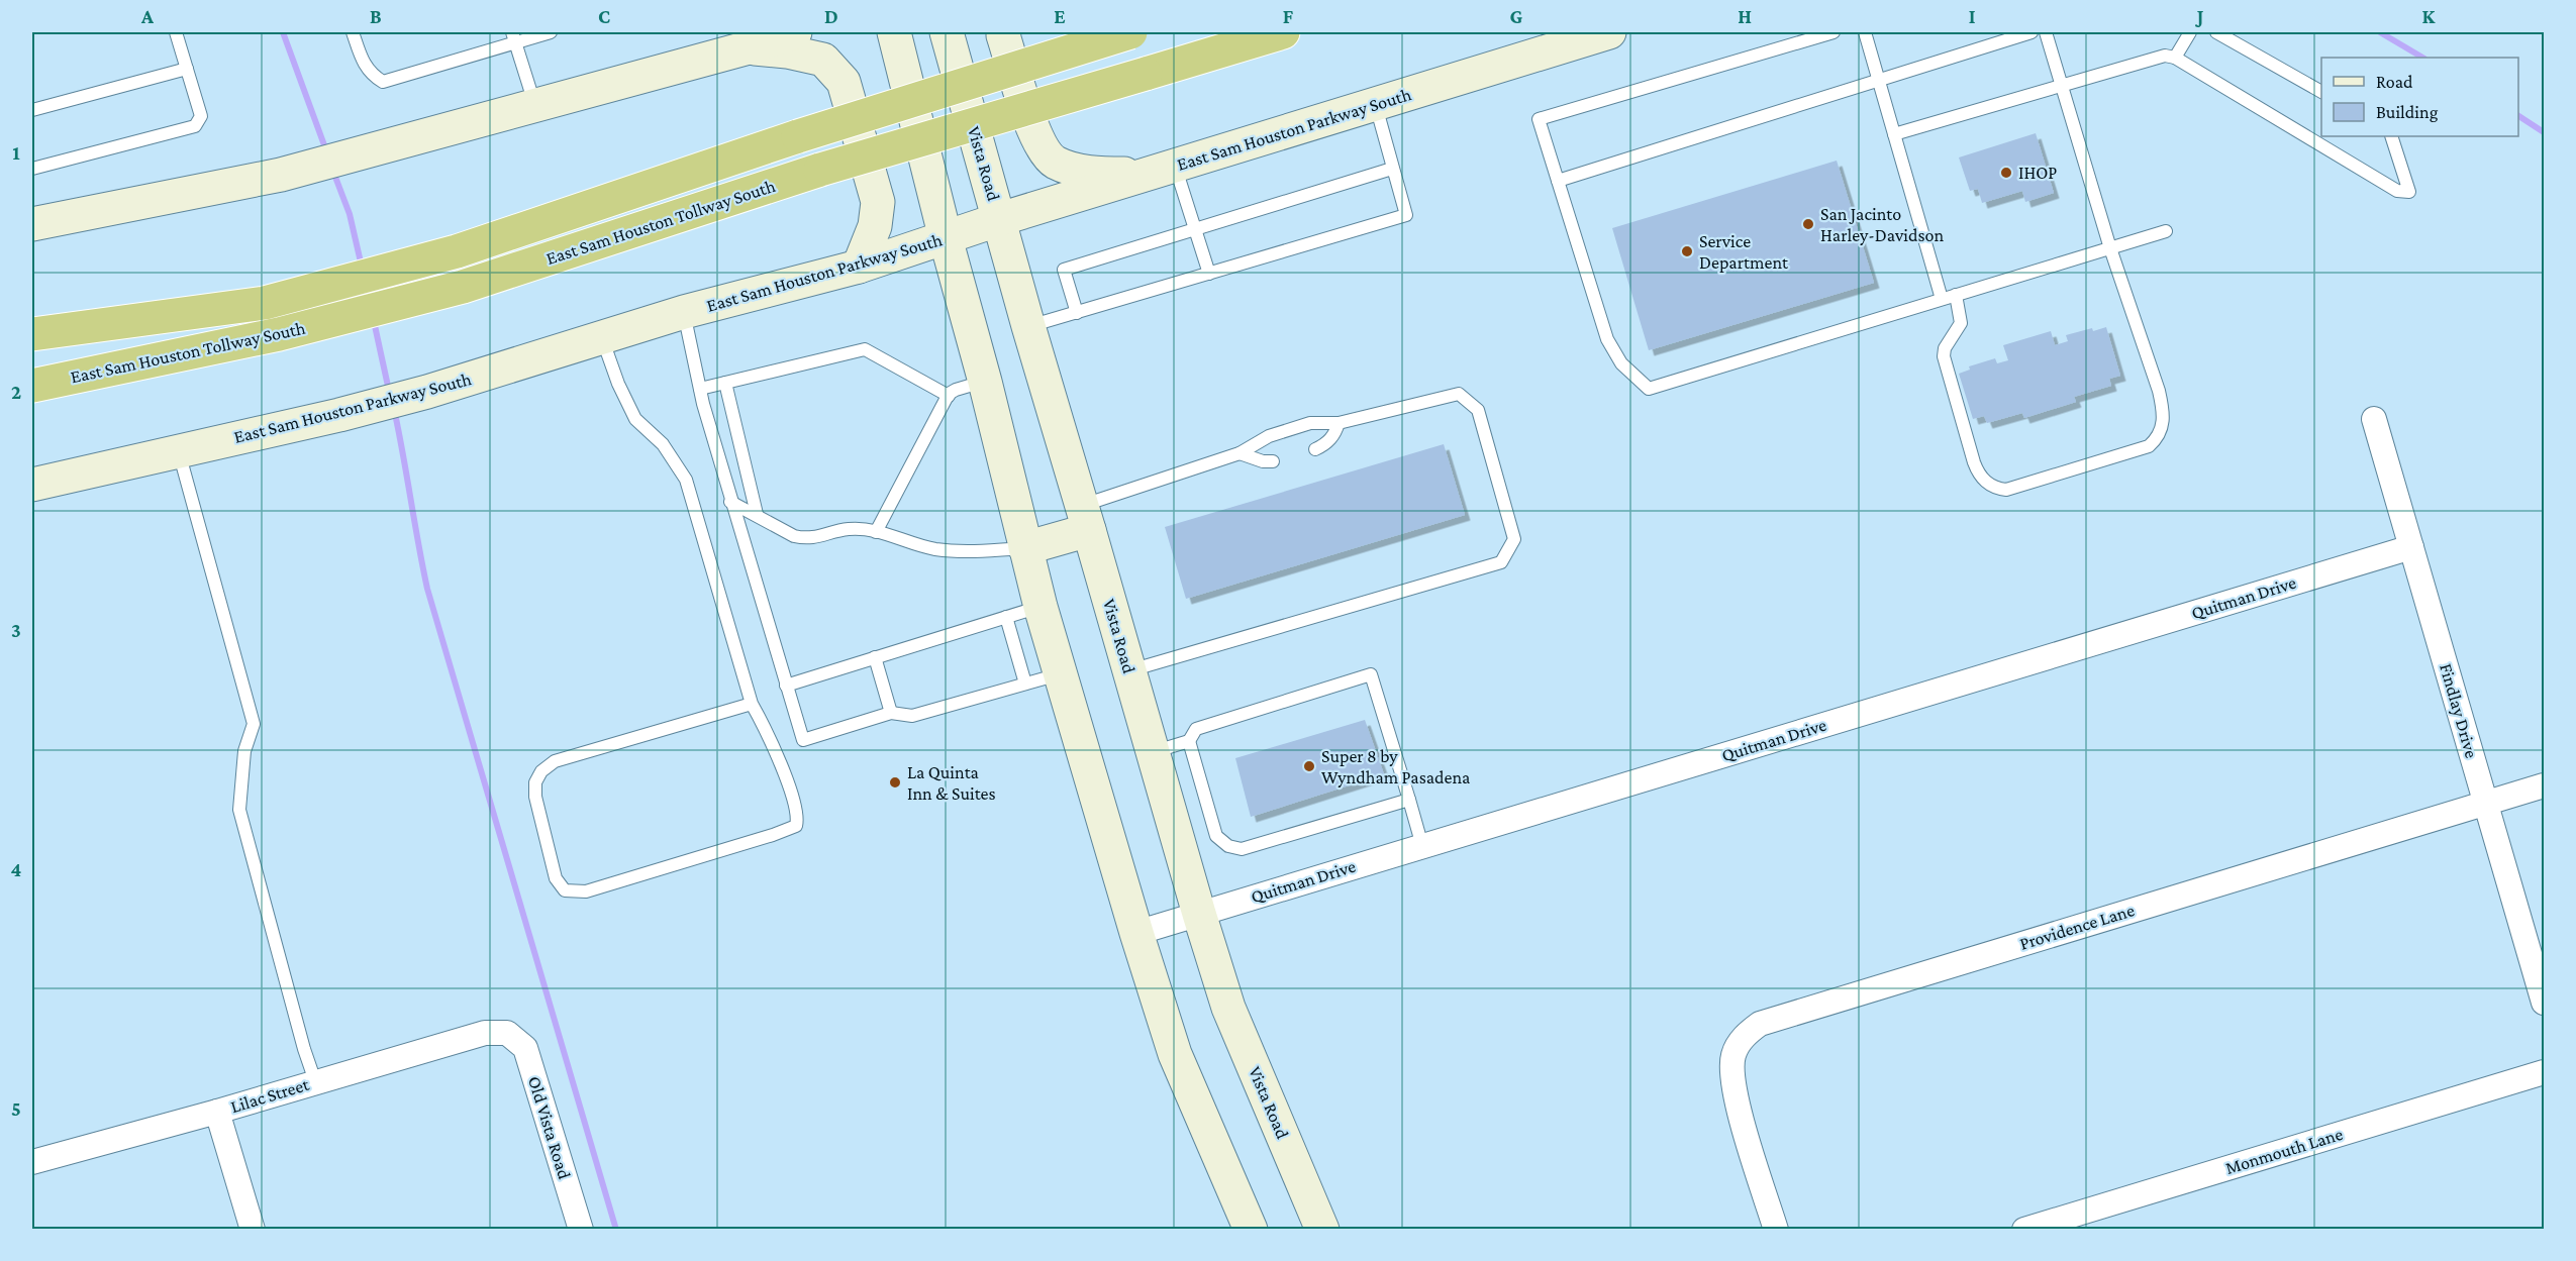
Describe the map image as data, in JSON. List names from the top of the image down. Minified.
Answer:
{"streets":{"highway":["East Sam Houston Tollway South"],"main road":["East Sam Houston Parkway South","Vista Road"],"street":["Quitman Drive","Findlay Drive","Providence Lane","Lilac Street","Old Vista Road","Monmouth Lane"]},"crossings":[["East Sam Houston Parkway South","Vista Road"],["Vista Road","Quitman Drive"],["Quitman Drive","Findlay Drive"],["Findlay Drive","Providence Lane"],["Lilac Street","Old Vista Road"]],"places":["IHOP","San Jacinto Harley-Davidson","Service Department","Super 8 by Wyndham Pasadena","La Quinta Inn & Suites"],"legend":["Road","Building"],"grid":{"columns":["A","B","C","D","E","F","G","H","I","J","K"],"rows":["1","2","3","4","5"]}}
